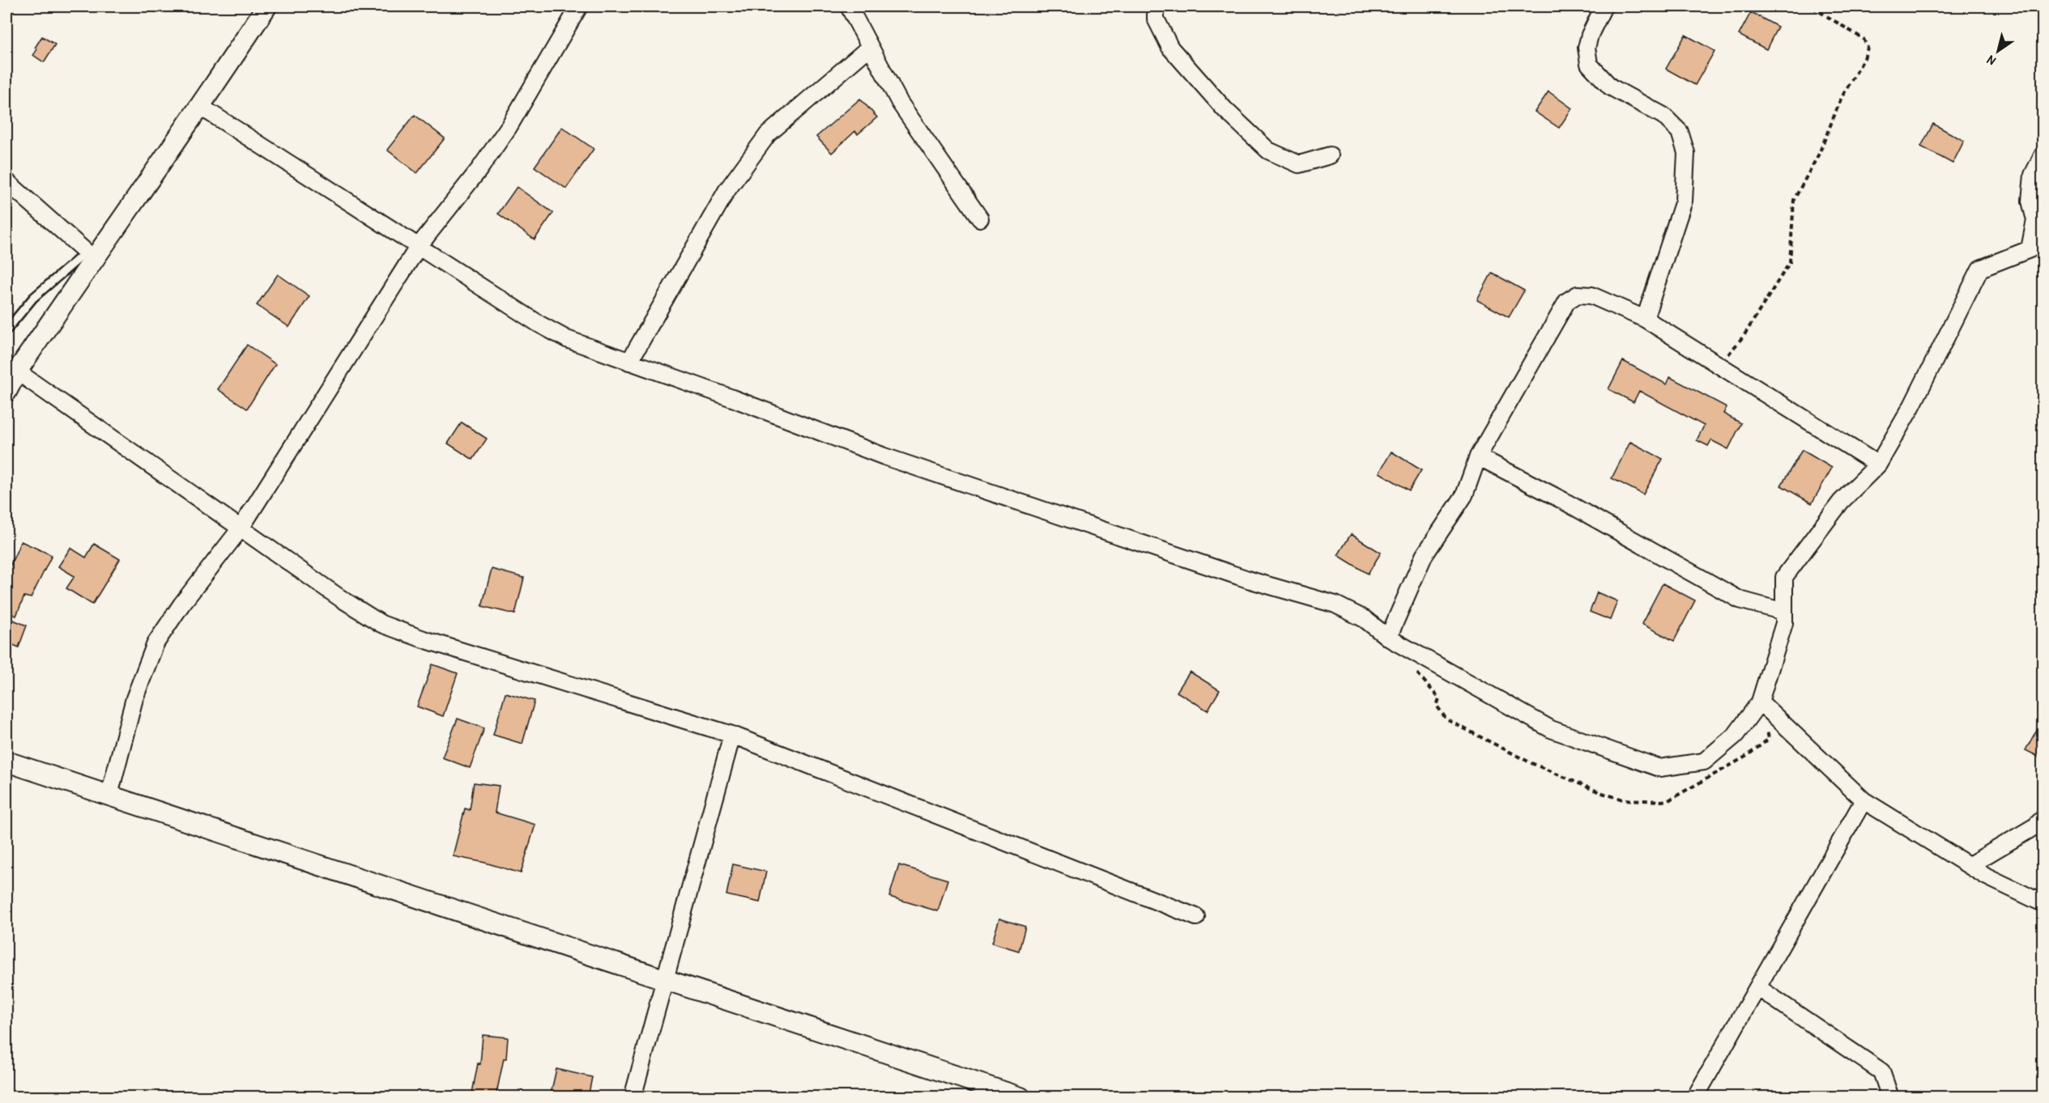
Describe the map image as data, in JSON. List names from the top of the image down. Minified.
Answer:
{"north":"bottom left"}
